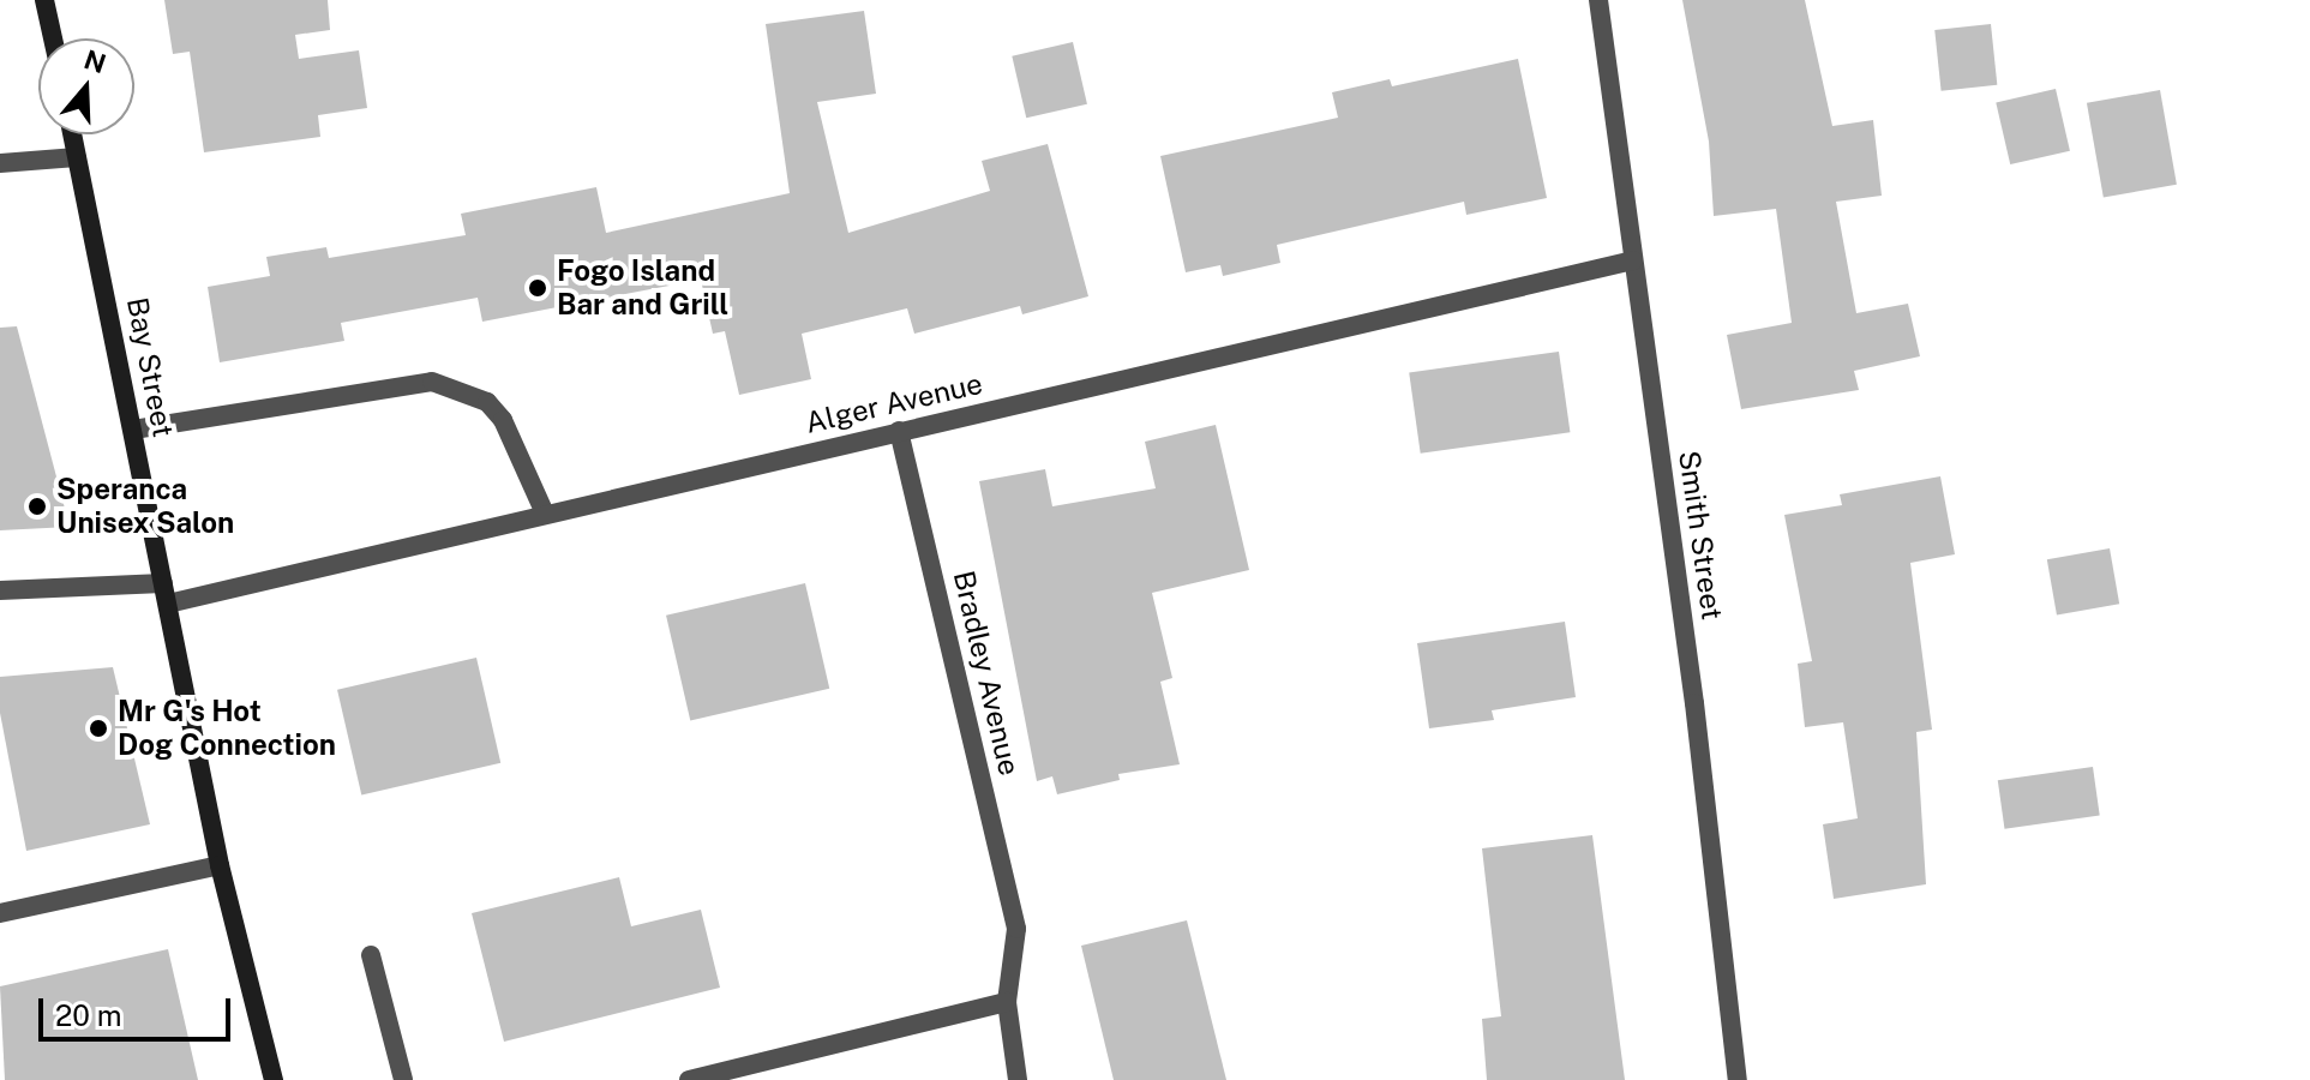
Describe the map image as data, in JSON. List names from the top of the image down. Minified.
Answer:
{"streets":{"main road":["Bay Street"],"street":["Alger Avenue","Smith Street","Bradley Avenue"]},"crossings":[["Bay Street","Alger Avenue"],["Alger Avenue","Smith Street"],["Alger Avenue","Bradley Avenue"]],"places":["Fogo Island Bar and Grill","Speranca Unisex Salon","Mr G's Hot Dog Connection"],"scale_bar":"20 m","north":"top"}
